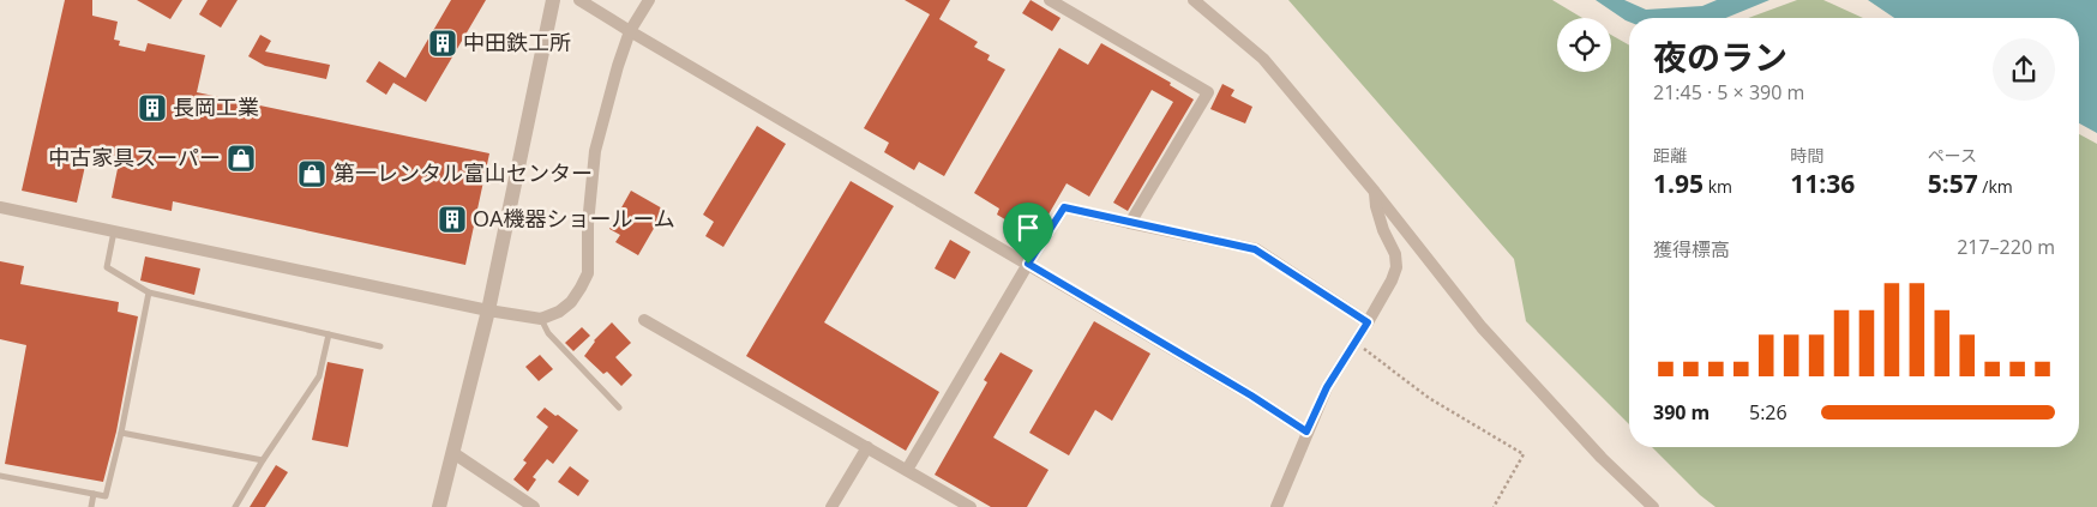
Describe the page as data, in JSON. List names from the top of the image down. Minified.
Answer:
{"places":{"building":["中田鉄工所","長岡工業","OA機器ショールーム"],"shop":["中古家具スーパー","第一レンタル富山センター"]},"page":{"heading":["夜のラン","21:45 · 5 × 390 m"],"stats":[["距離","1.95 km"],["時間","11:36"],["ペース","5:57 /km"]],"chart":["獲得標高","217–220 m"],"list":[{"name":"390 m","note":"5:26"}]}}
